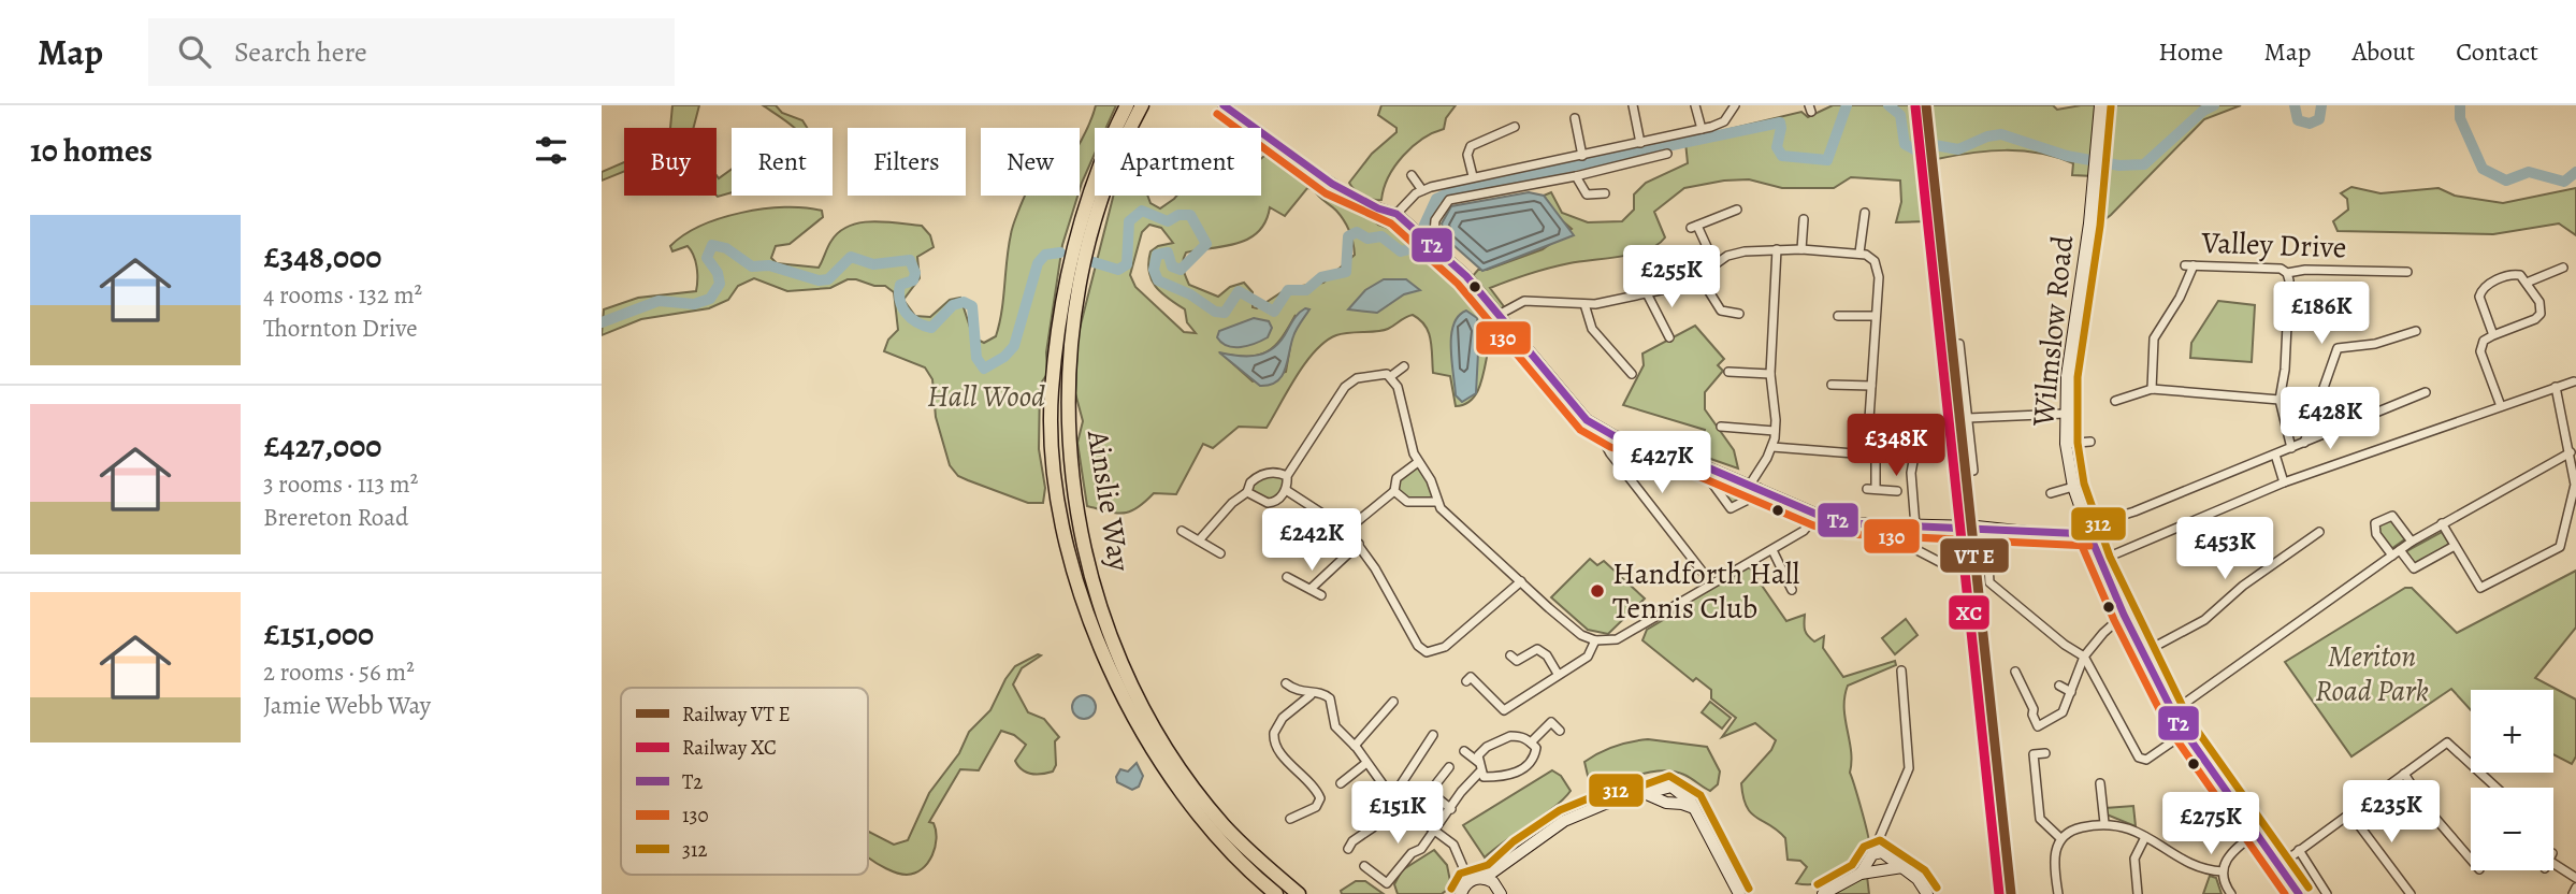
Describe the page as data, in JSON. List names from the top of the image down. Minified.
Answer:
{"streets":{"highway":["Ainslie Way"],"main road":["Wilmslow Road"],"street":["Valley Drive"]},"parks":["Hall Wood","Meriton Road Park"],"places":["Handforth Hall Tennis Club"],"lines":["transit line T2","rail line XC","transit line 312","transit line 130"],"legend":["Railway VT E","Railway XC","T2","130","312"],"page":{"header":"Map","search":"Search here","nav":["Home","Map","About","Contact"],"heading":"10 homes","chip":["Buy","Rent","Filters","New","Apartment"],"list":[{"name":"£348,000","note":"4 rooms · 132 m² · Thornton Drive"},{"name":"£427,000","note":"3 rooms · 113 m² · Brereton Road"},{"name":"£151,000","note":"2 rooms · 56 m² · Jamie Webb Way"}],"price":["£255K","£186K","£428K","£348K","£427K","£242K","£453K","£235K","£151K","£275K"],"map_buttons":["+","−"]}}
